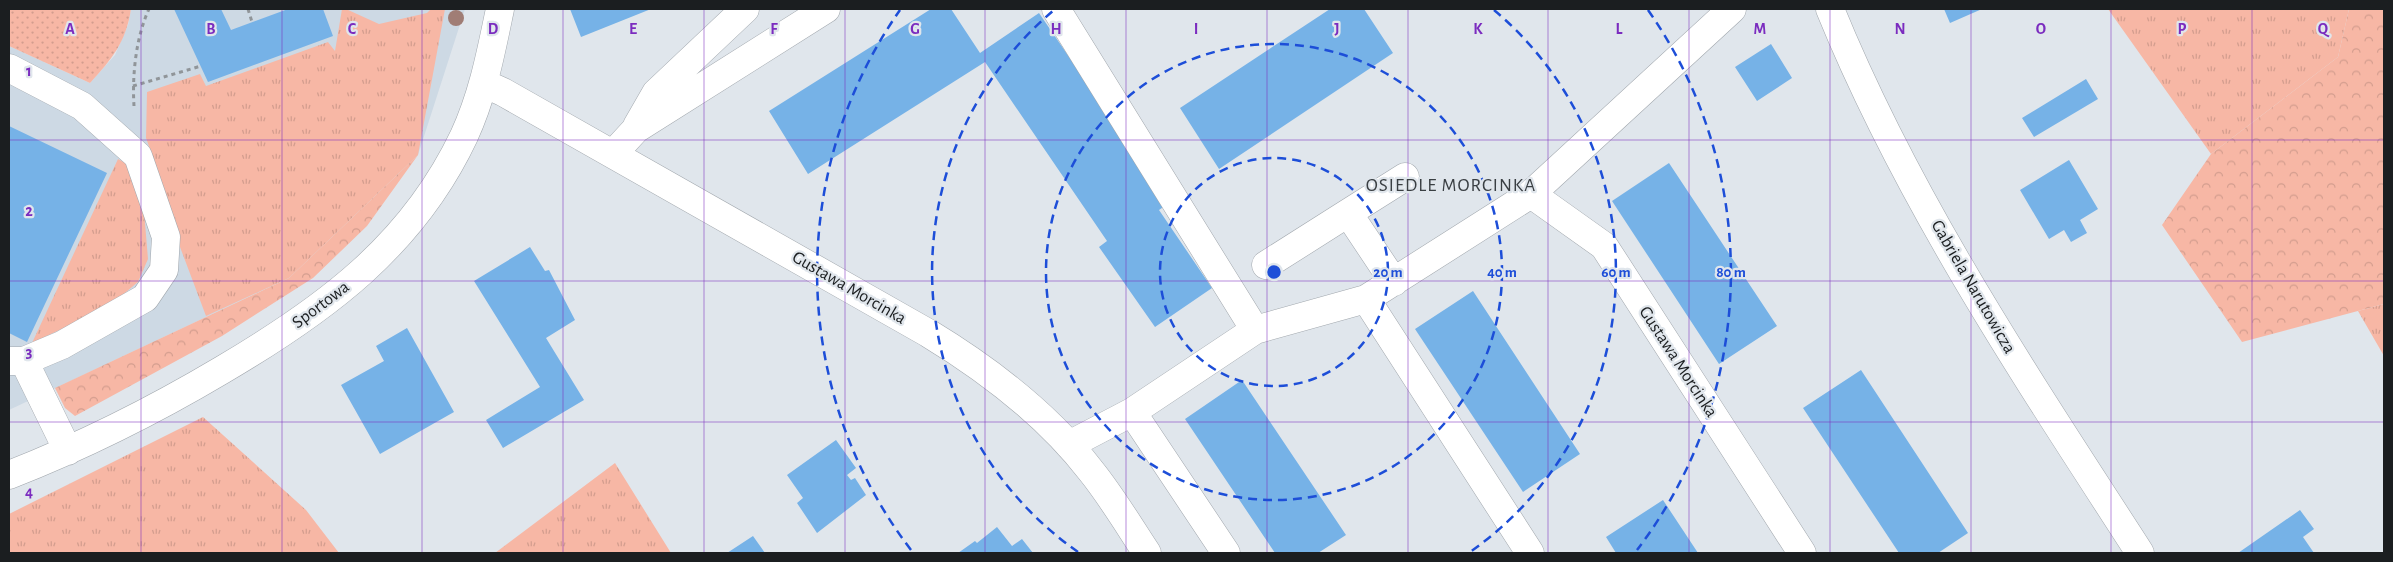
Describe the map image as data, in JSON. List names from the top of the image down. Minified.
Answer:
{"streets":{"street":["Gabriela Narutowicza","Gustawa Morcinka","Sportowa"]},"crossings":[["Gustawa Morcinka","Sportowa"]],"districts":["OSIEDLE MORCINKA"],"grid":{"columns":["A","B","C","D","E","F","G","H","I","J","K","L","M","N","O","P","Q"],"rows":["1","2","3","4"]},"rings":["20 m","40 m","60 m","80 m"]}
